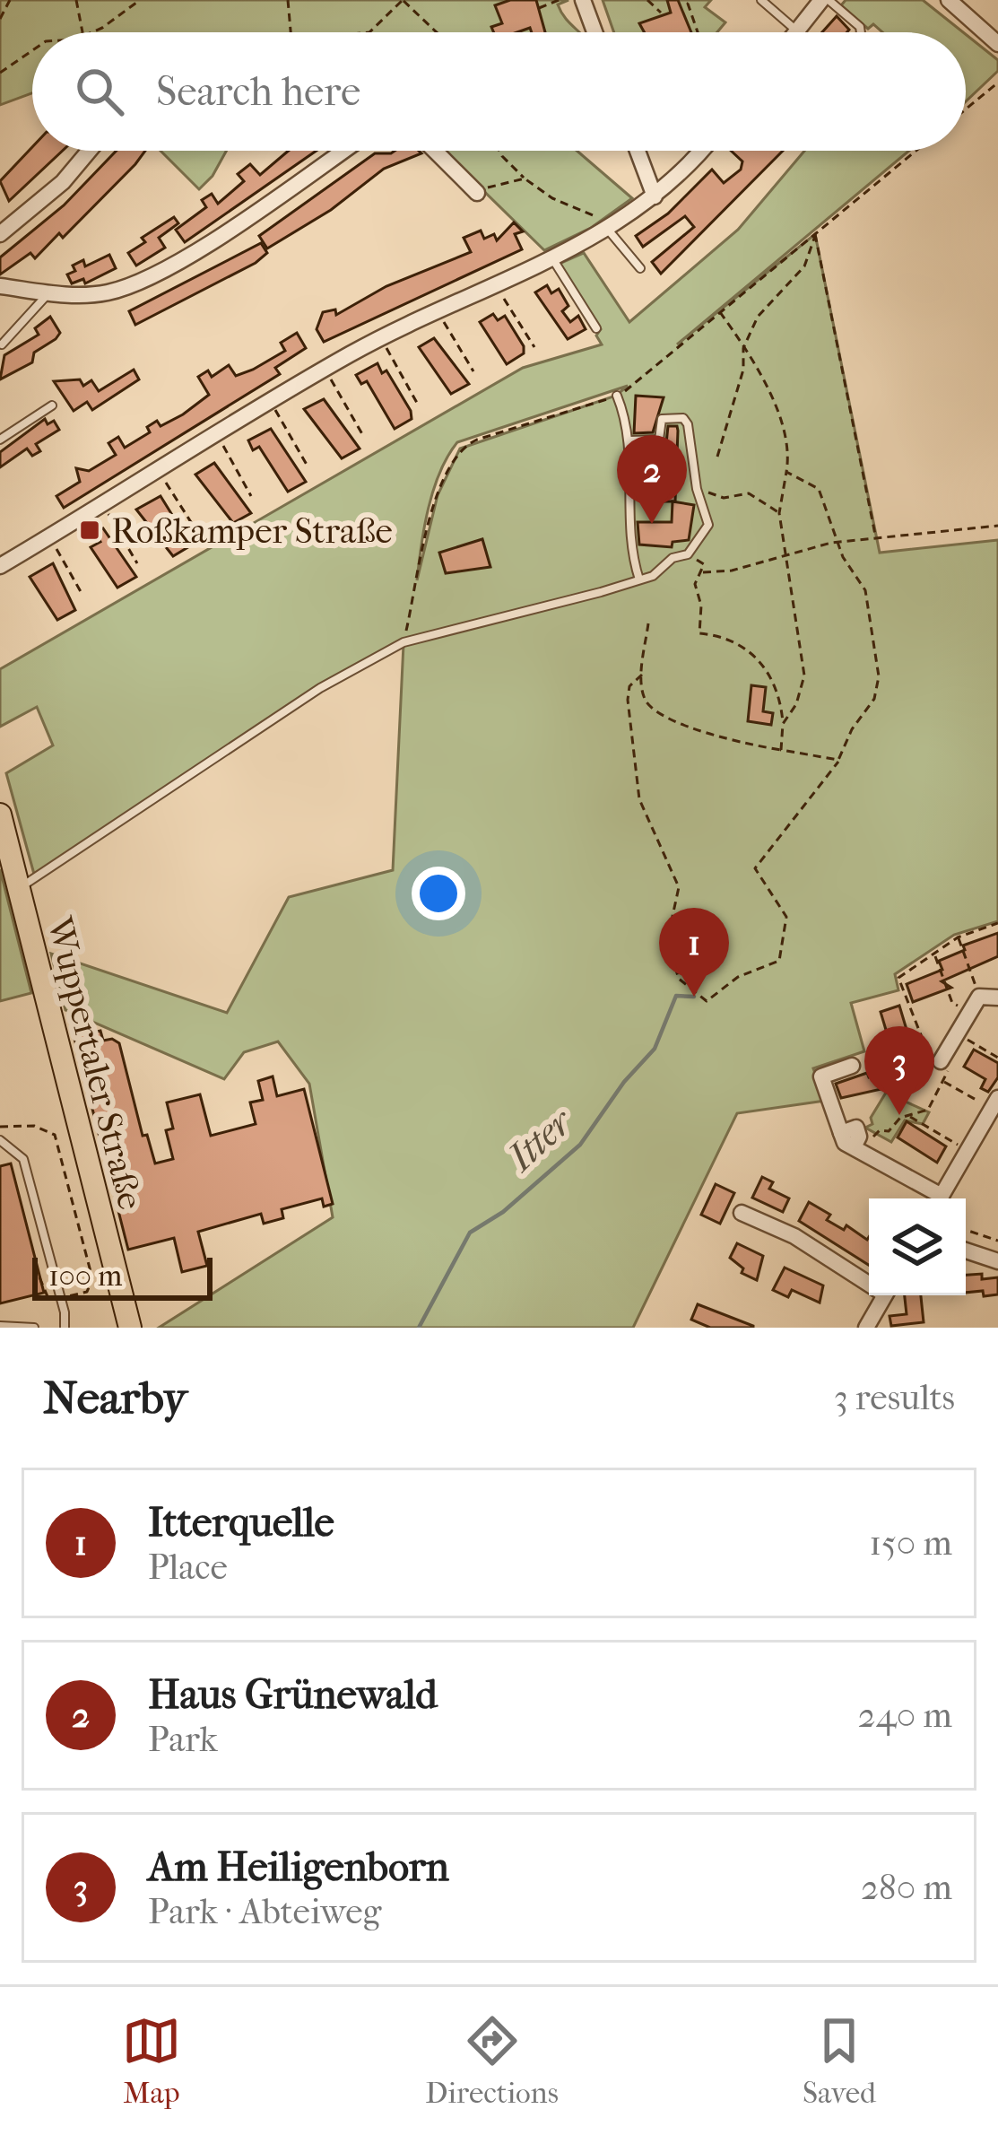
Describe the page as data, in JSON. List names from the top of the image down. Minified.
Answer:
{"streets":{"main road":["Wuppertaler Straße"]},"water":["Itter"],"places":{"transit":["Roßkamper Straße"]},"scale_bar":"100 m","page":{"search":"Search here","pins":["2","1","3"],"scale":"100 m","heading":["Nearby","3 results"],"list":[{"mark":"1","name":"Itterquelle","note":"Place","value":"150 m"},{"mark":"2","name":"Haus Grünewald","note":"Park","value":"240 m"},{"mark":"3","name":"Am Heiligenborn","note":"Park · Abteiweg","value":"280 m"}],"nav":["Map","Directions","Saved"]}}
